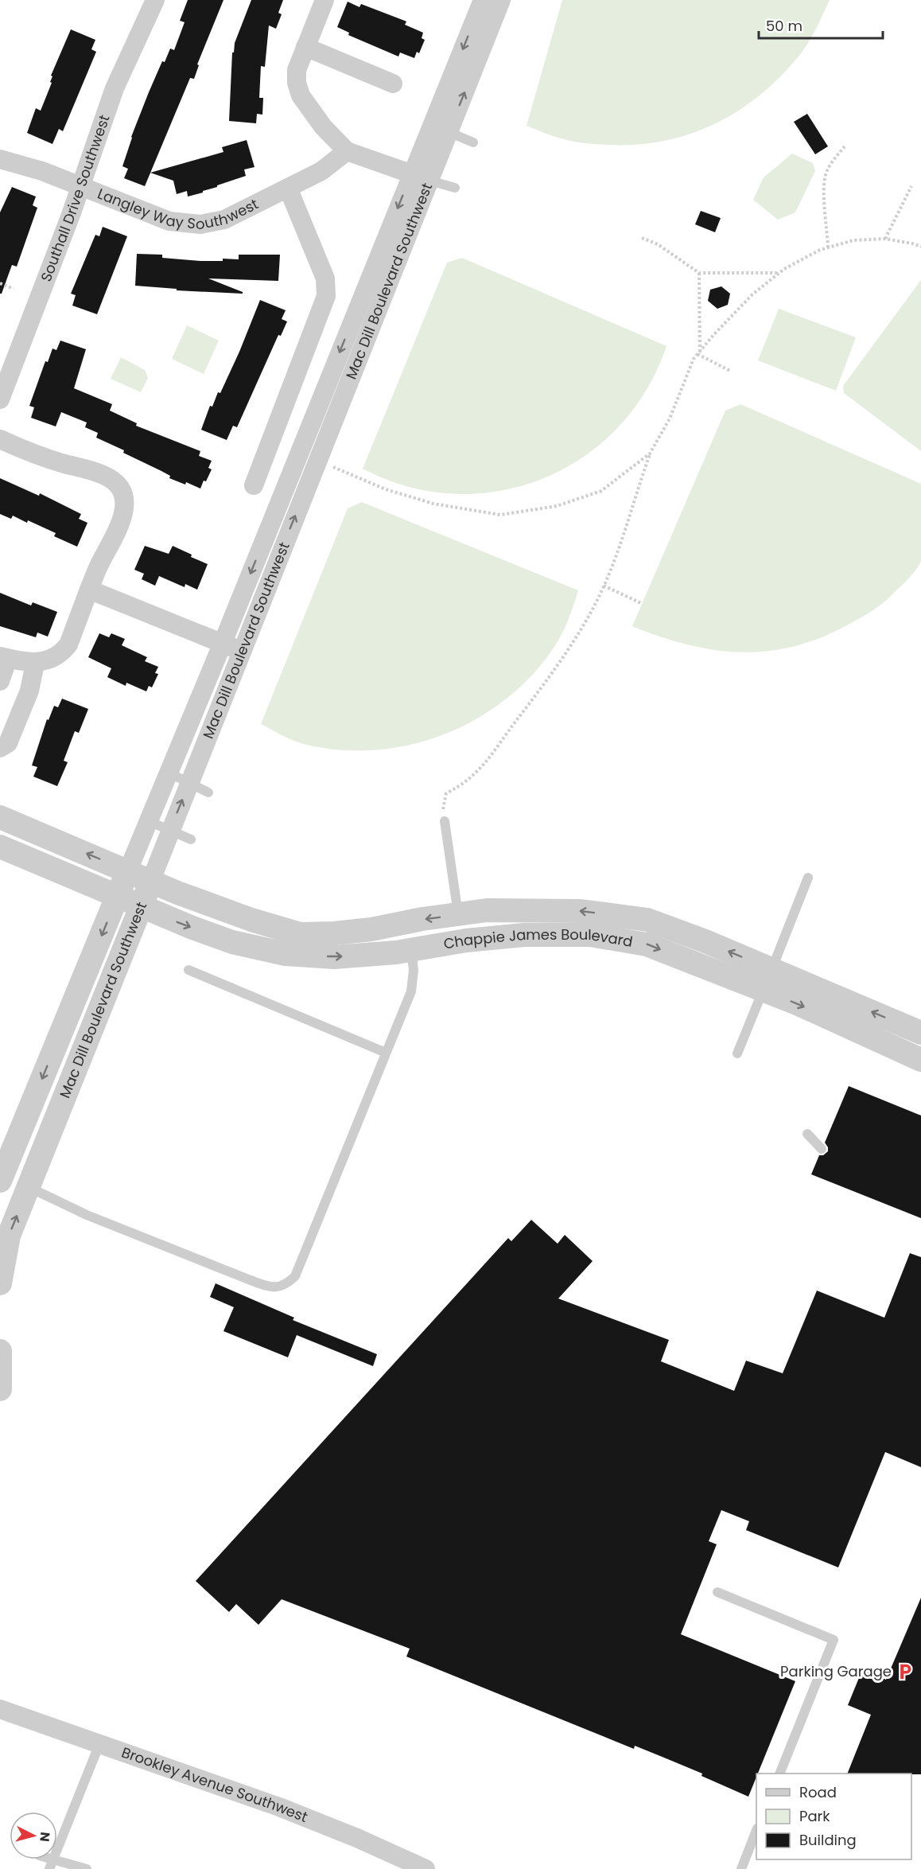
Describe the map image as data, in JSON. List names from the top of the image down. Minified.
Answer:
{"streets":{"street":["Langley Way Southwest","Southall Drive Southwest","Mac Dill Boulevard Southwest","Chappie James Boulevard","Brookley Avenue Southwest"]},"crossings":[["Langley Way Southwest","Southall Drive Southwest"],["Mac Dill Boulevard Southwest","Chappie James Boulevard"]],"places":{"parking":["Parking Garage"]},"legend":["Road","Park","Building"],"scale_bar":"50 m","north":"right"}
